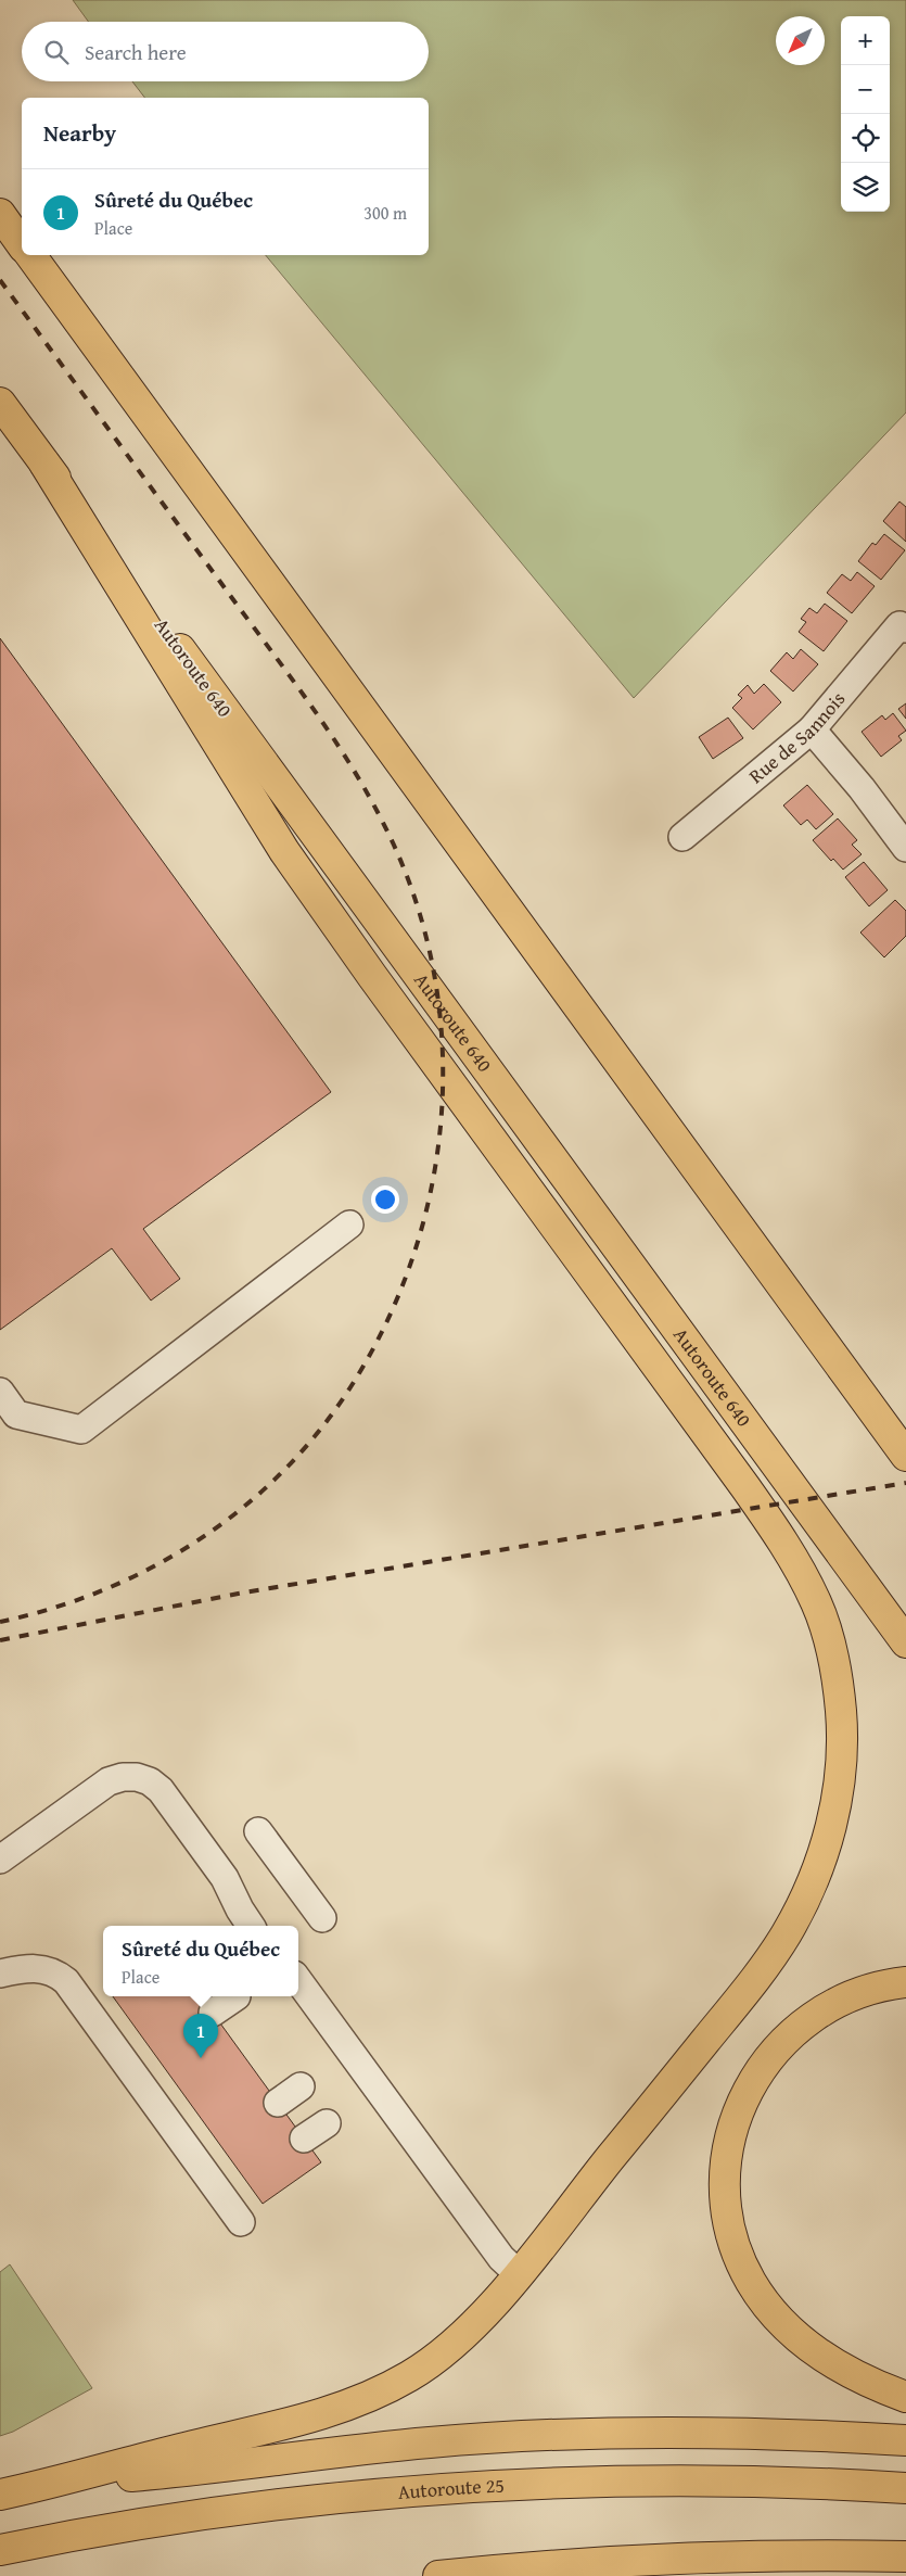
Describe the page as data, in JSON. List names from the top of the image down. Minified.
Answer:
{"streets":{"highway":["Autoroute 640","Autoroute 25"],"street":["Rue de Sannois"]},"north":"bottom left","page":{"map_buttons":["+","−"],"search":"Search here","heading":"Nearby","list":[{"mark":"1","name":"Sûreté du Québec","note":"Place","value":"300 m"}],"popup":["Sûreté du Québec","Place"],"pins":"1"}}
